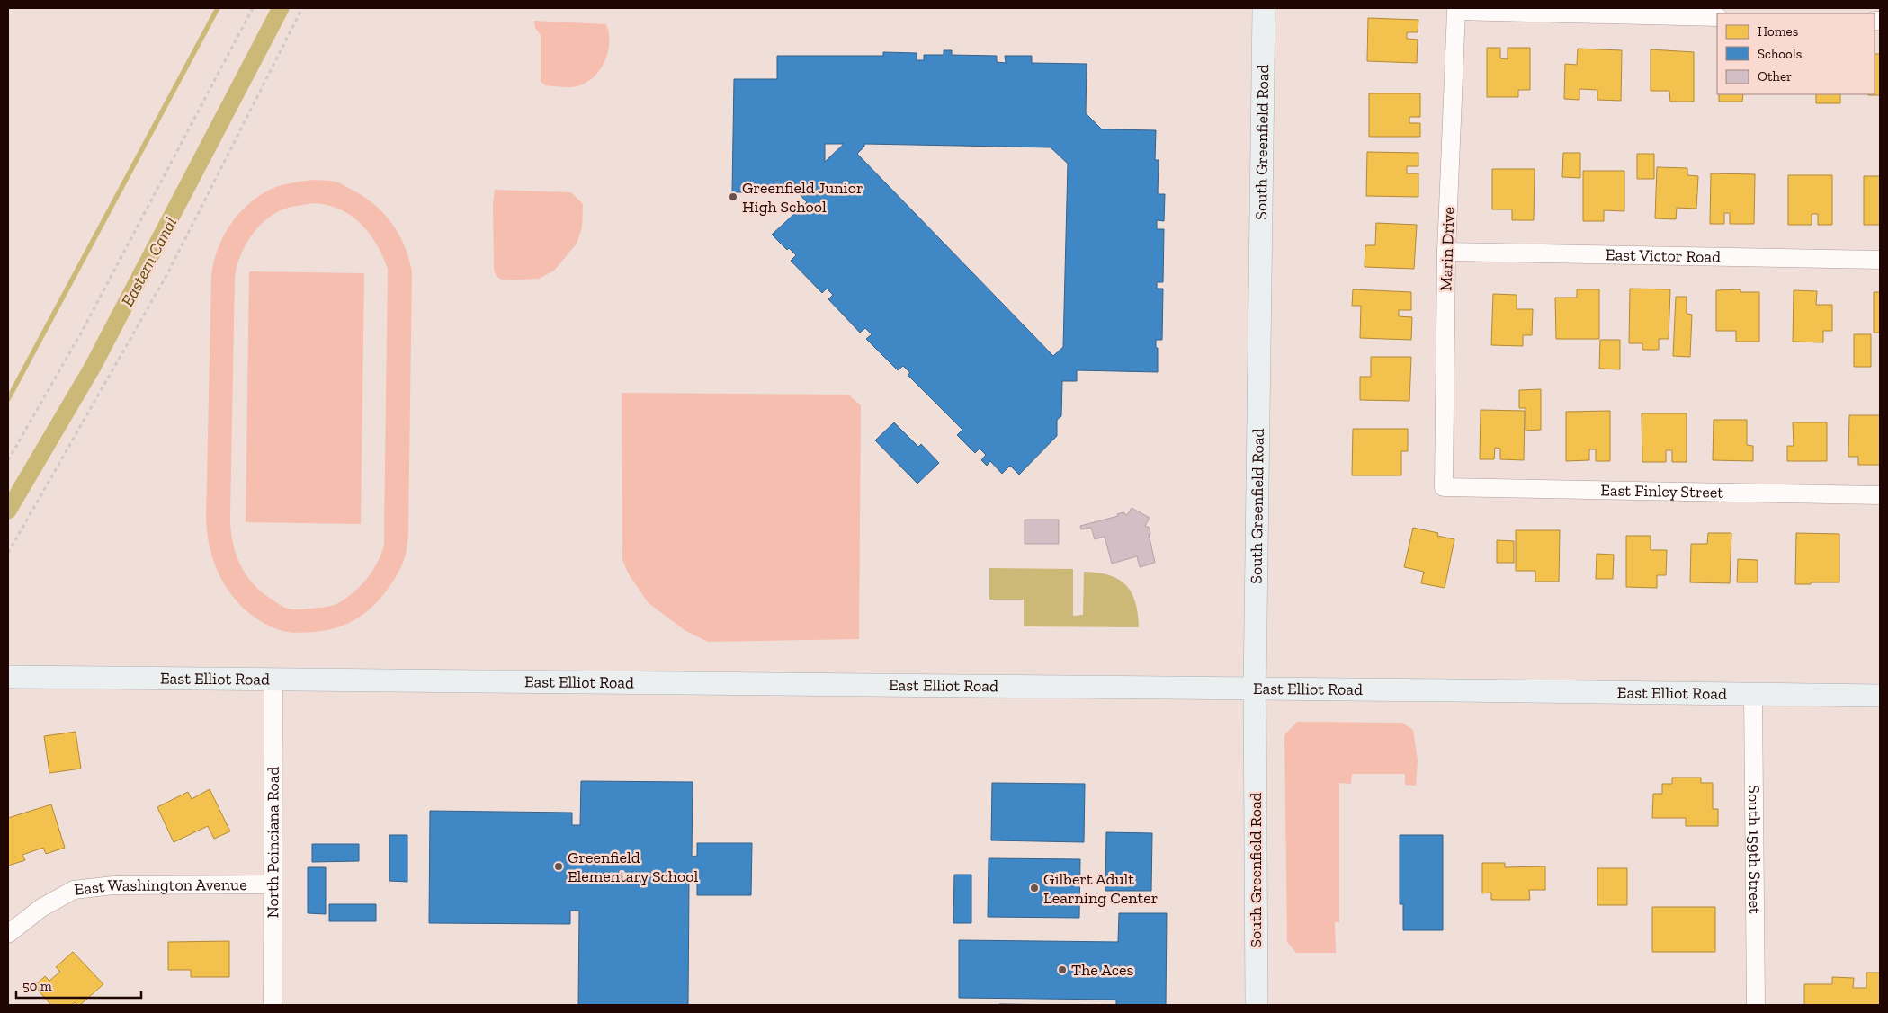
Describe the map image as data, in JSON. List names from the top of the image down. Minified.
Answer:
{"streets":{"main road":["South Greenfield Road","East Elliot Road"],"street":["Marin Drive","East Victor Road","East Finley Street","North Poinciana Road","South 159th Street","East Washington Avenue"]},"crossings":[["South Greenfield Road","East Elliot Road"],["Marin Drive","East Victor Road"],["Marin Drive","East Finley Street"],["East Elliot Road","North Poinciana Road"],["East Elliot Road","South 159th Street"],["North Poinciana Road","East Washington Avenue"]],"water":["Eastern Canal"],"places":["Greenfield Junior High School","Greenfield Elementary School","Gilbert Adult Learning Center","The Aces"],"legend":["Homes","Schools","Other"],"scale_bar":"50 m"}
